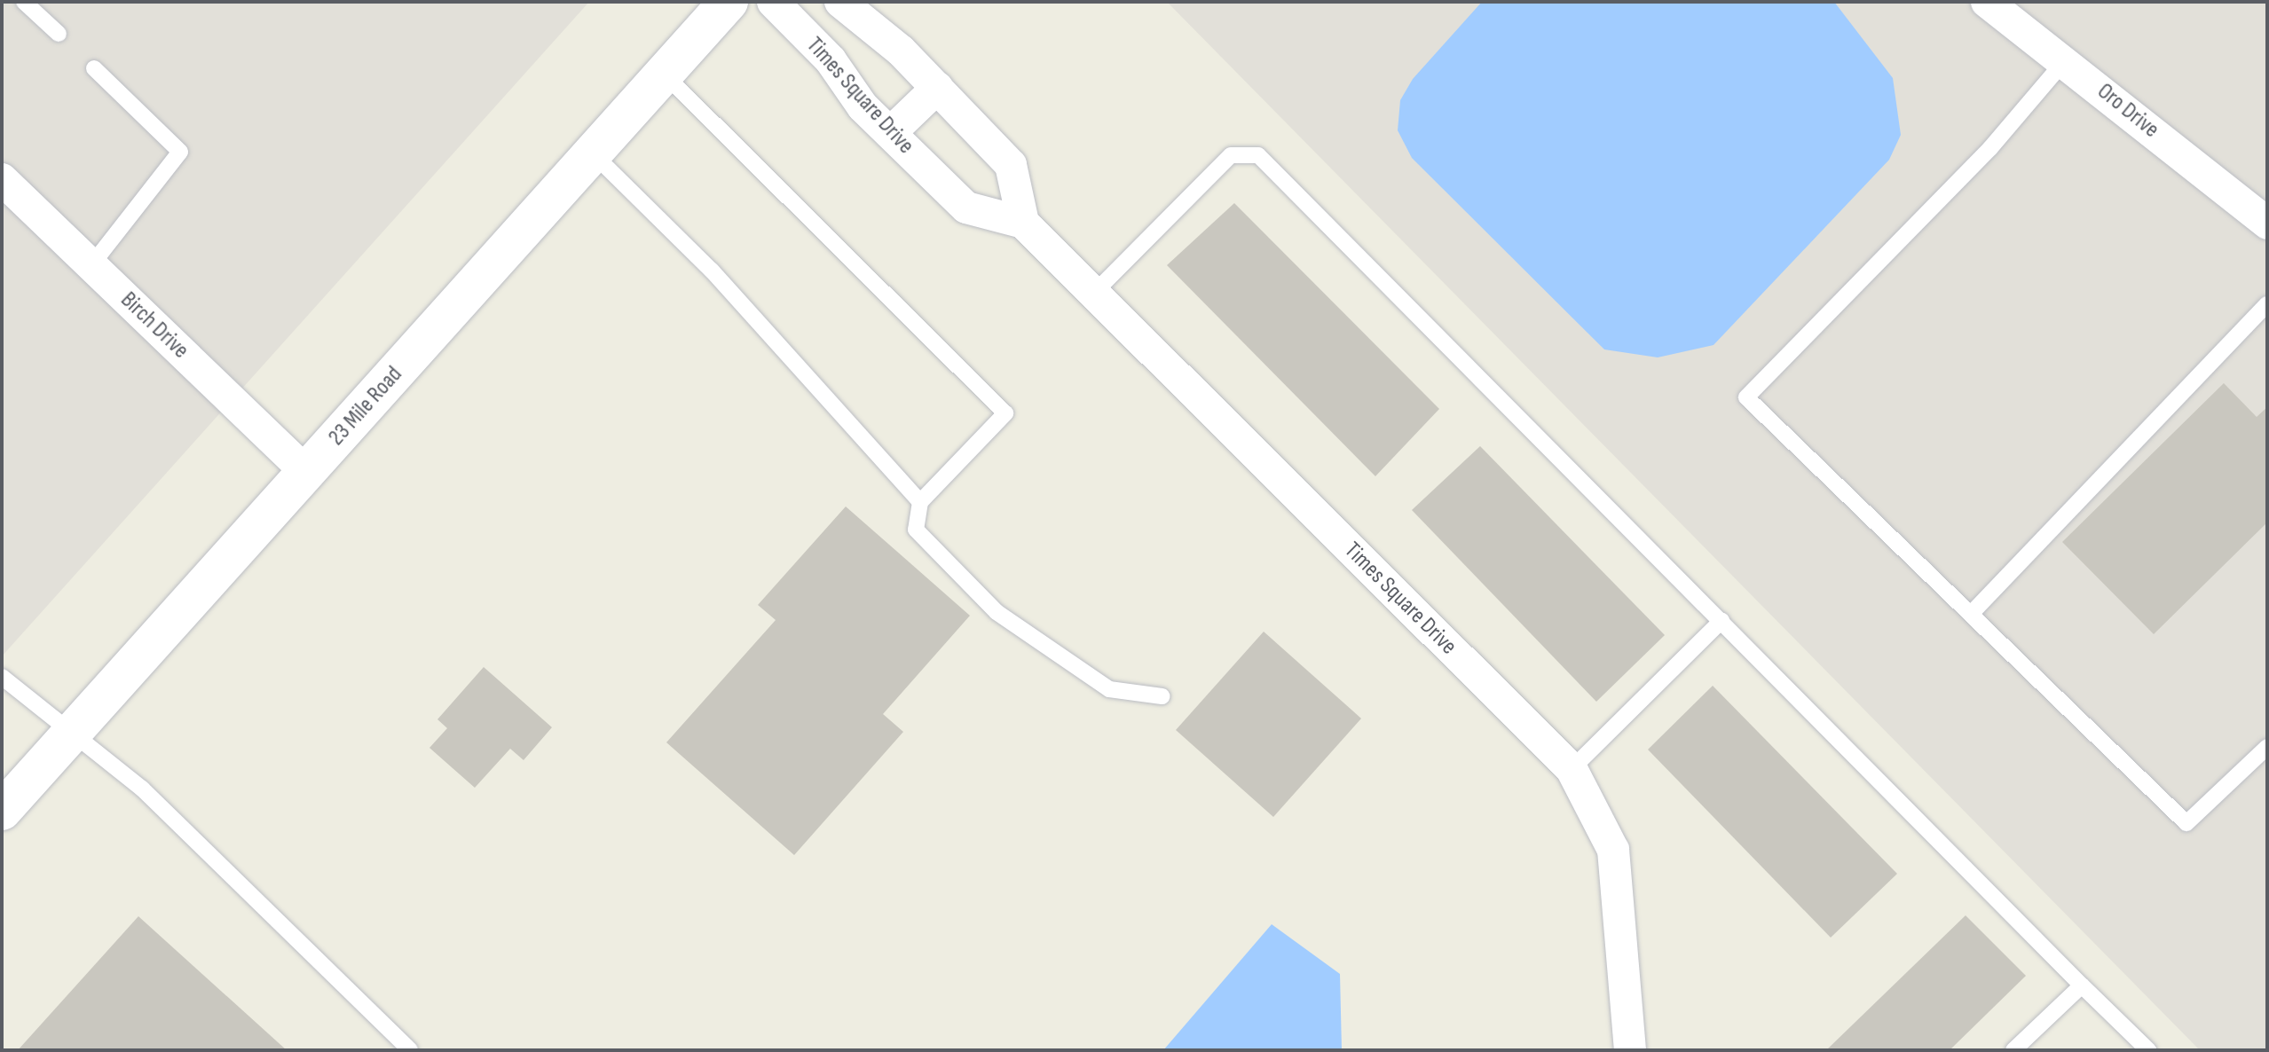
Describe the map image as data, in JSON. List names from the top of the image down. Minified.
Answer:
{"streets":{"main road":["23 Mile Road"],"street":["Times Square Drive","Oro Drive","Birch Drive"]},"crossings":[["Birch Drive","23 Mile Road"]]}
